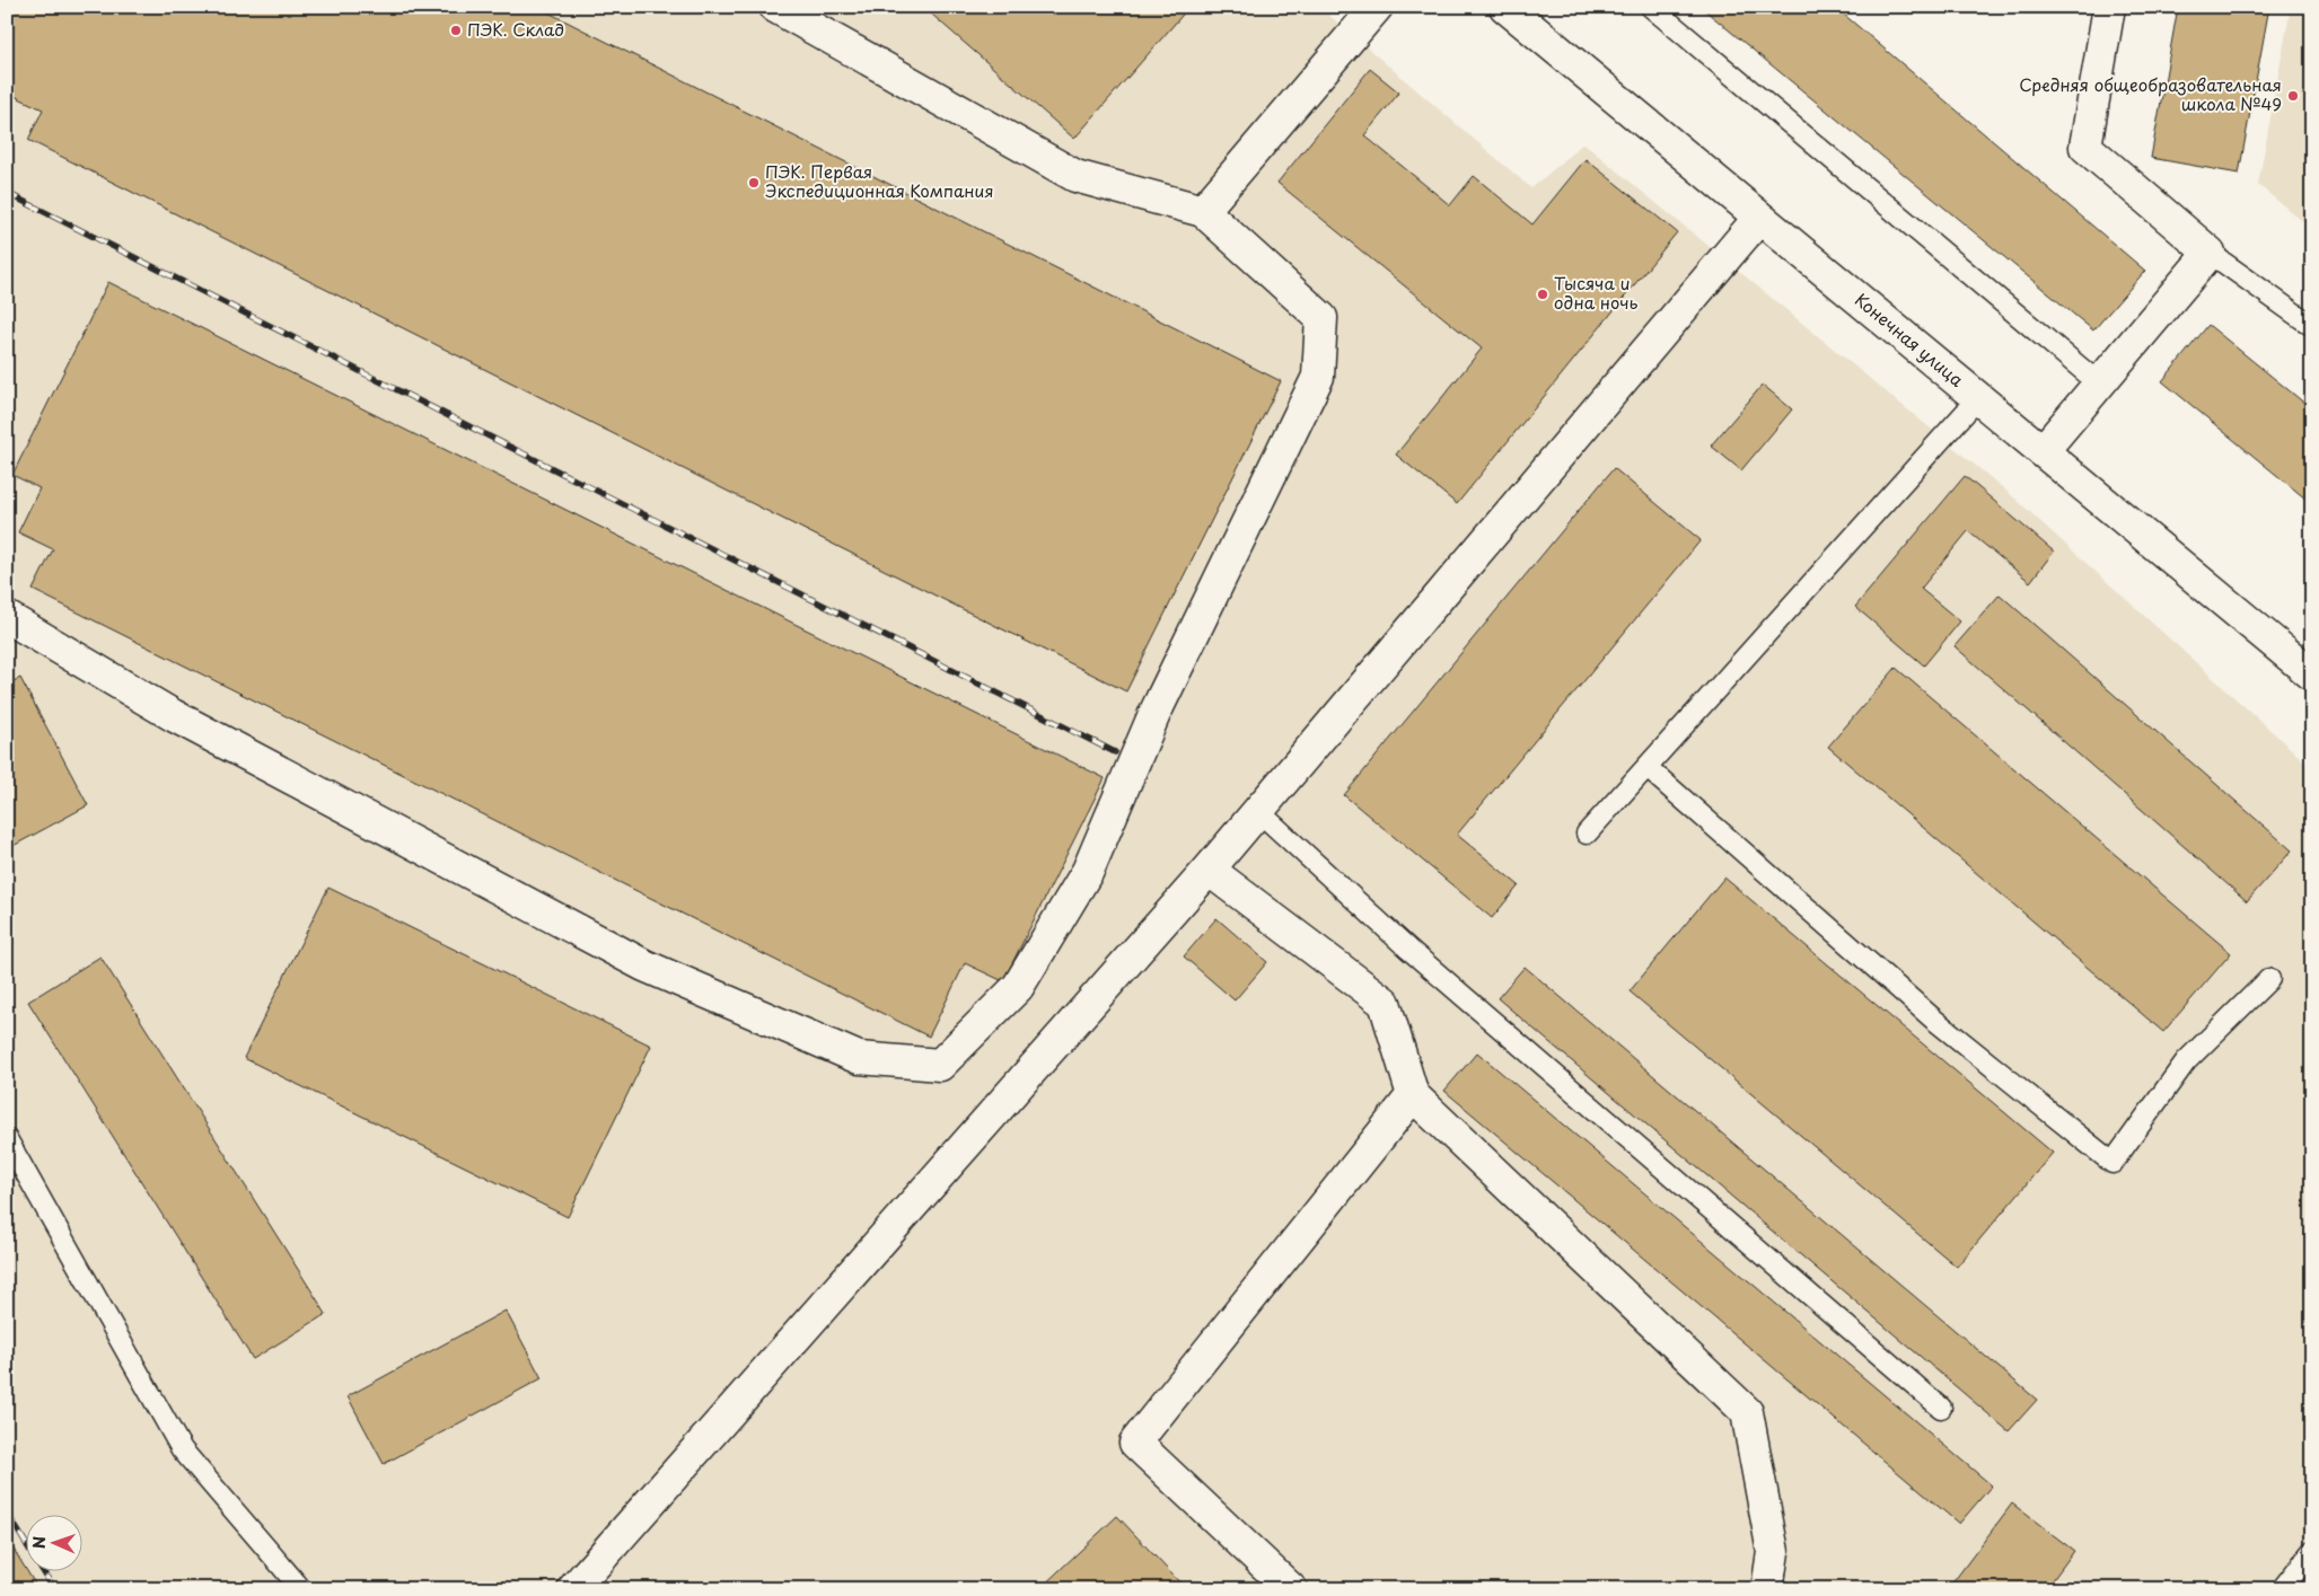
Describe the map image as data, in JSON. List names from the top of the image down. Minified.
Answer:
{"streets":{"street":["Конечная улица"]},"places":["ПЭК. Склад","Средняя общеобразовательная школа №49","ПЭК. Первая Экспедиционная Компания","Тысяча и одна ночь"],"north":"left"}
